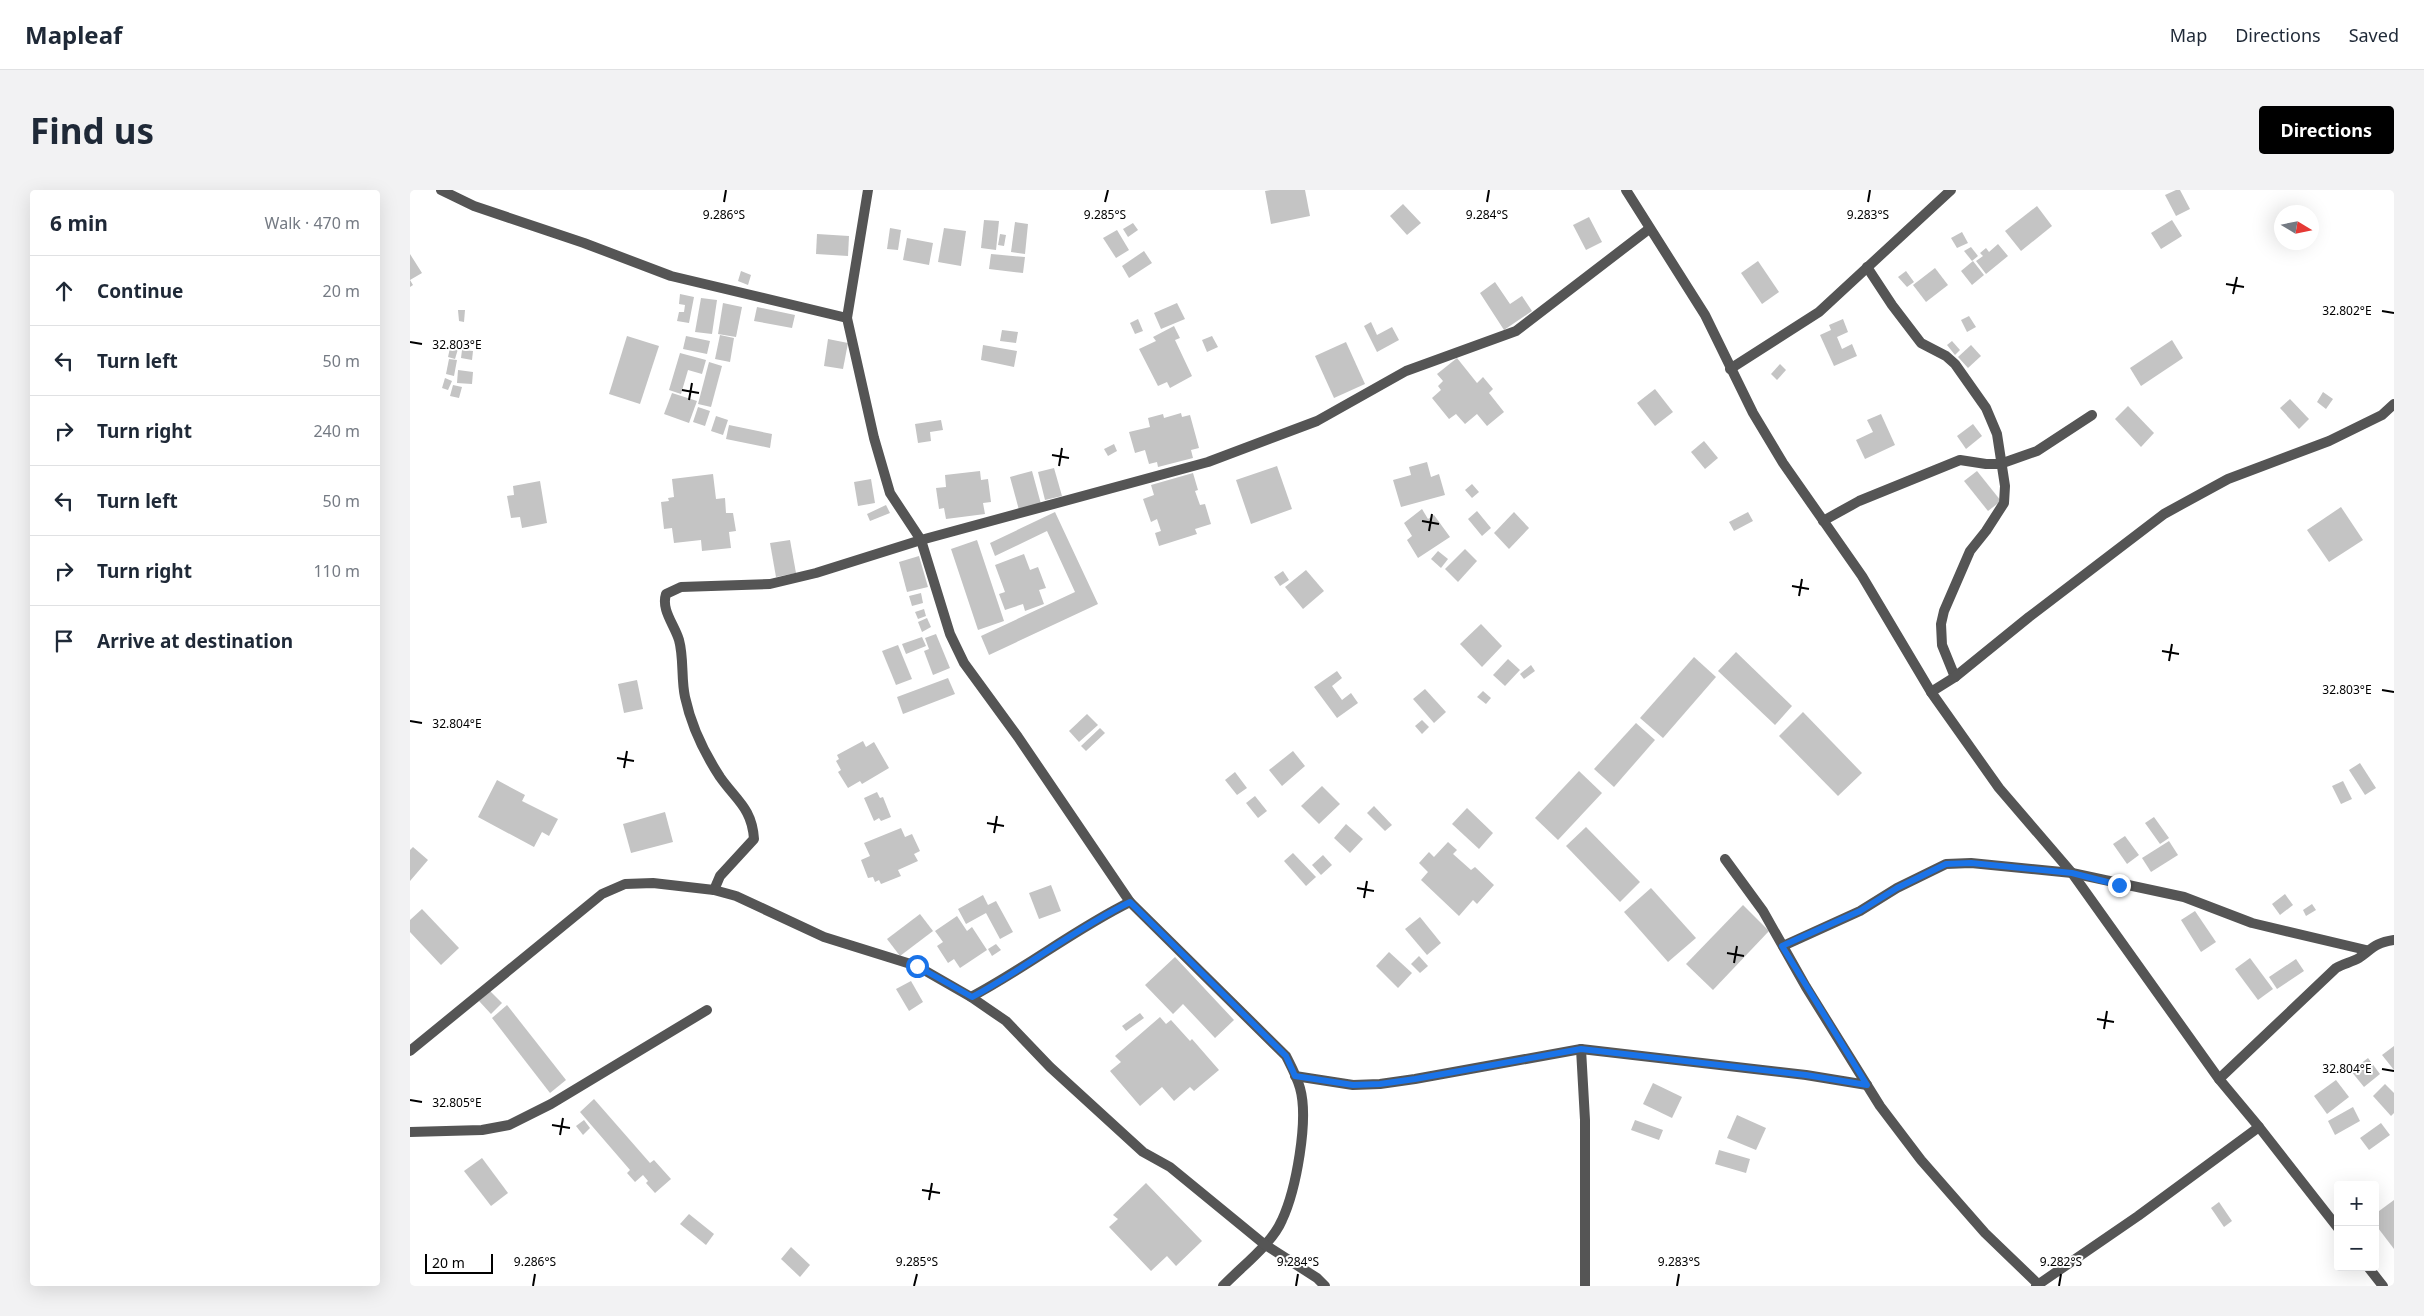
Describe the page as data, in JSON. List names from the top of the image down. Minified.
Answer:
{"scale_bar":"20 m","north":"right","page":{"header":"Mapleaf","nav":["Map","Directions","Saved"],"buttons":"Directions","title":"Find us","heading":["6 min","Walk · 470 m"],"list":[["Continue","20 m"],["Turn left","50 m"],["Turn right","240 m"],["Turn left","50 m"],["Turn right","110 m"],"Arrive at destination"],"map_buttons":["+","−"],"scale":"20 m"},"coordinates":["9.284°S","9.286°S","9.285°S","9.283°S","32.802°E","32.803°E","32.804°E","32.805°E","9.282°S"]}
